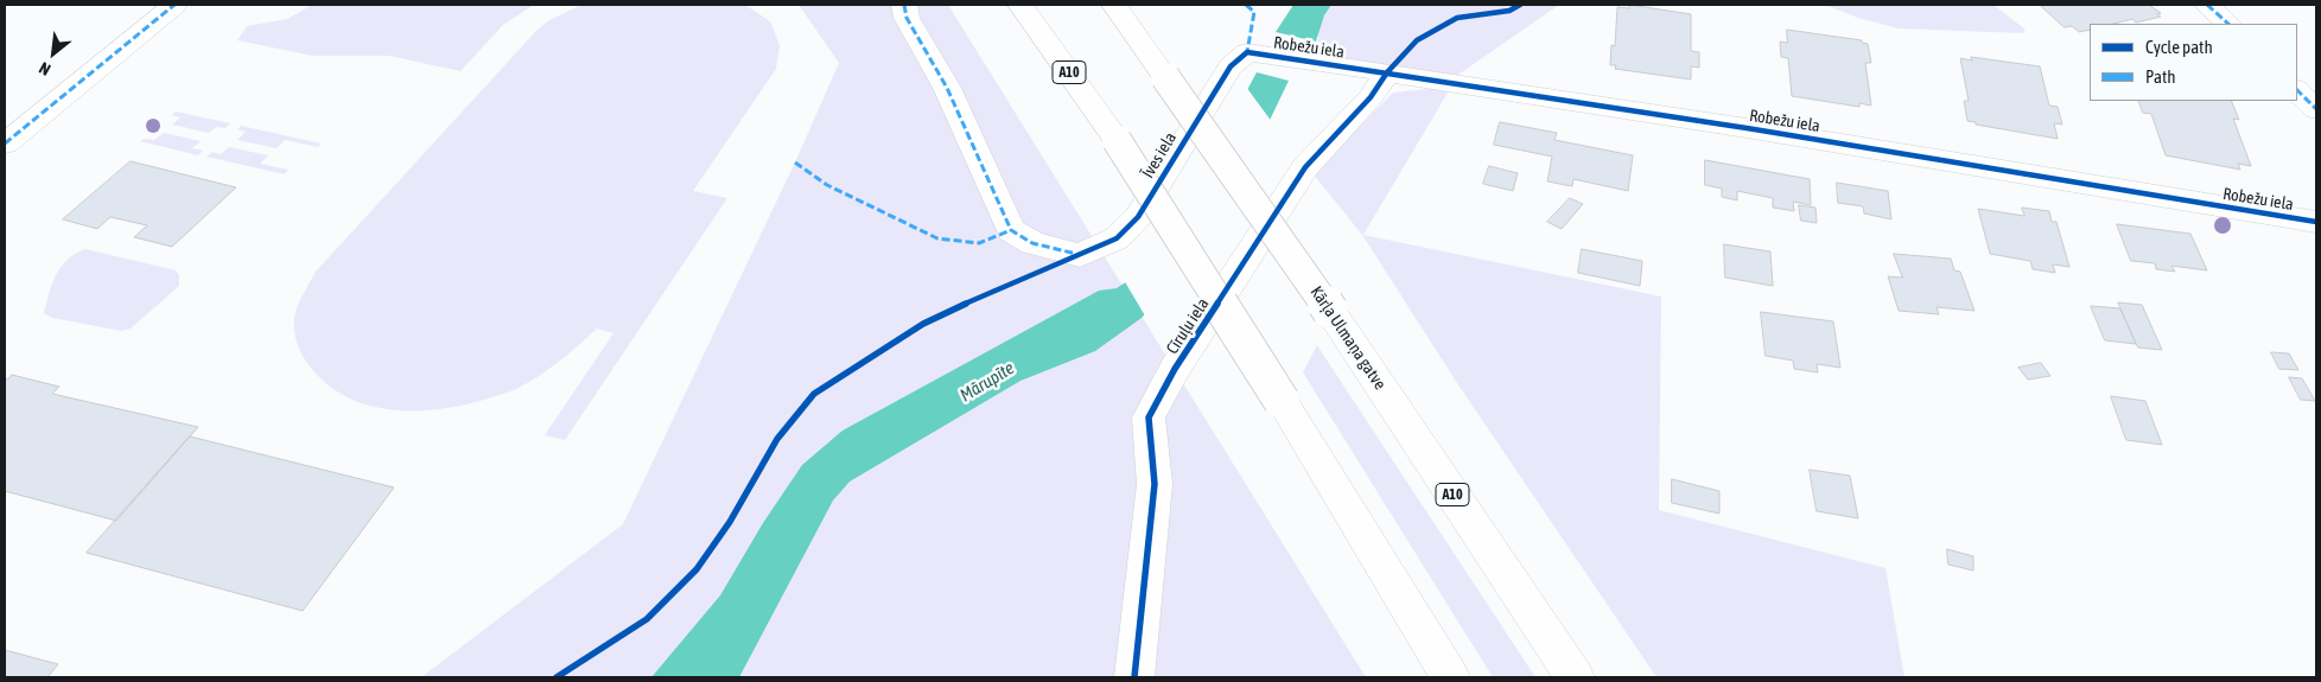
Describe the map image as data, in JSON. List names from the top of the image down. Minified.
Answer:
{"streets":{"main road":["Robežu iela","A10","Īves iela","Cīruļu iela","Kārļa Ulmaņa gatve"]},"crossings":[["Robežu iela","Īves iela"],["Robežu iela","Cīruļu iela"]],"water":["Mārupīte"],"legend":["Cycle path","Path"],"north":"bottom left"}
